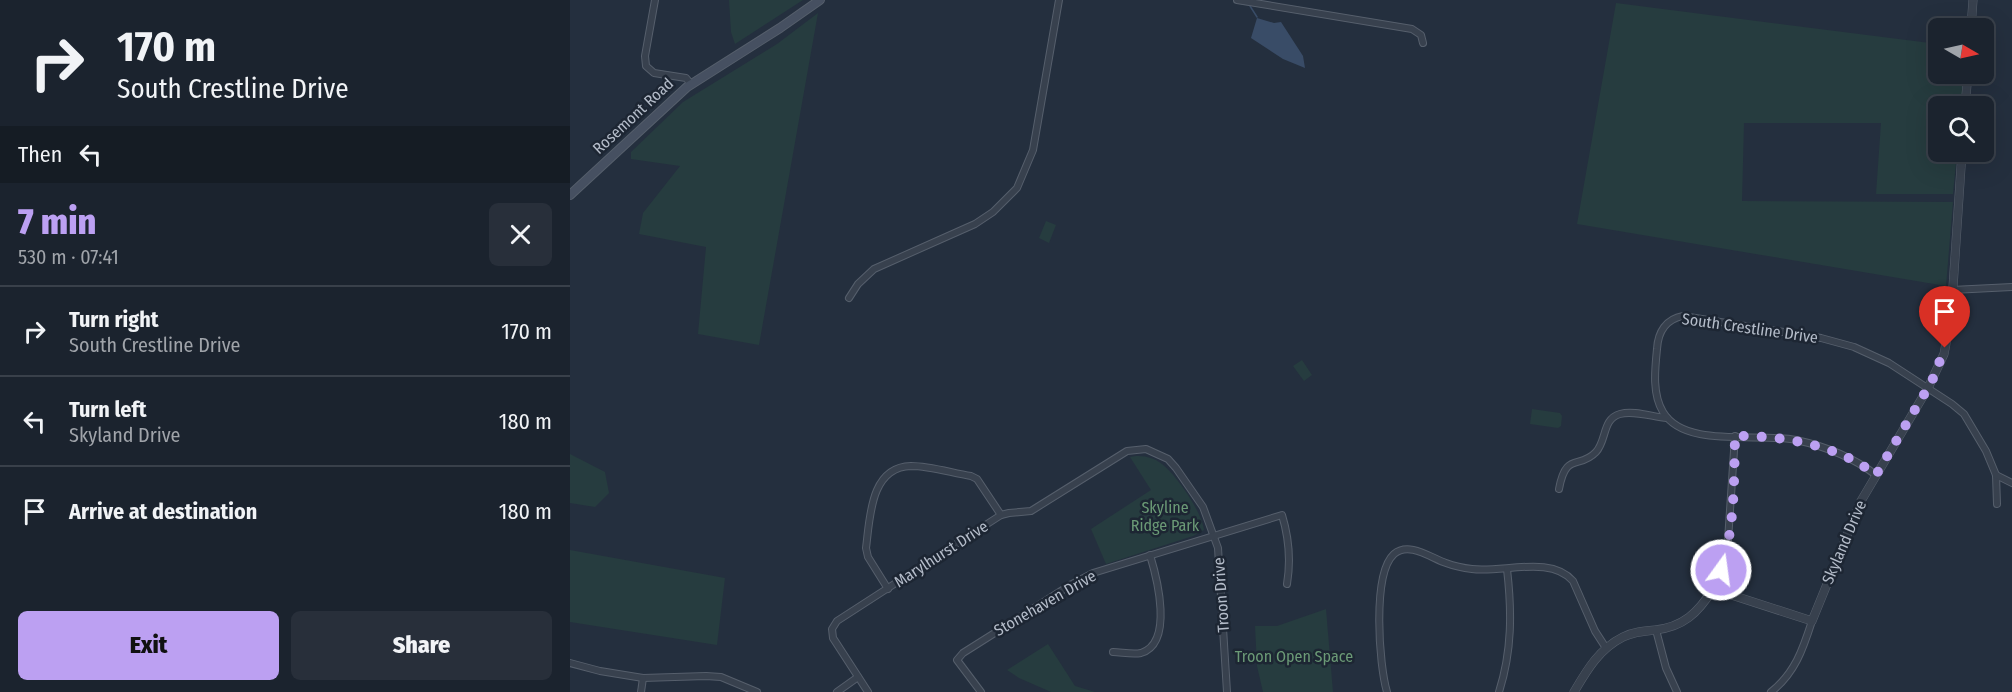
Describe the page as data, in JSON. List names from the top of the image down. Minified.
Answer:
{"streets":{"main road":["Rosemont Road"],"street":["South Crestline Drive","Skyland Drive","Marylhurst Drive","Troon Drive","Stonehaven Drive"]},"crossings":[["South Crestline Drive","Skyland Drive"],["Marylhurst Drive","Troon Drive"],["Troon Drive","Stonehaven Drive"]],"parks":["Skyline Ridge Park","Troon Open Space"],"north":"right","page":{"turn":["170 m","South Crestline Drive"],"then":"Then","heading":["7 min","530 m · 07:41"],"list":[{"name":"Turn right","note":"South Crestline Drive","value":"170 m"},{"name":"Turn left","note":"Skyland Drive","value":"180 m"},{"name":"Arrive at destination","value":"180 m"}],"buttons":["Exit","Share"]}}
